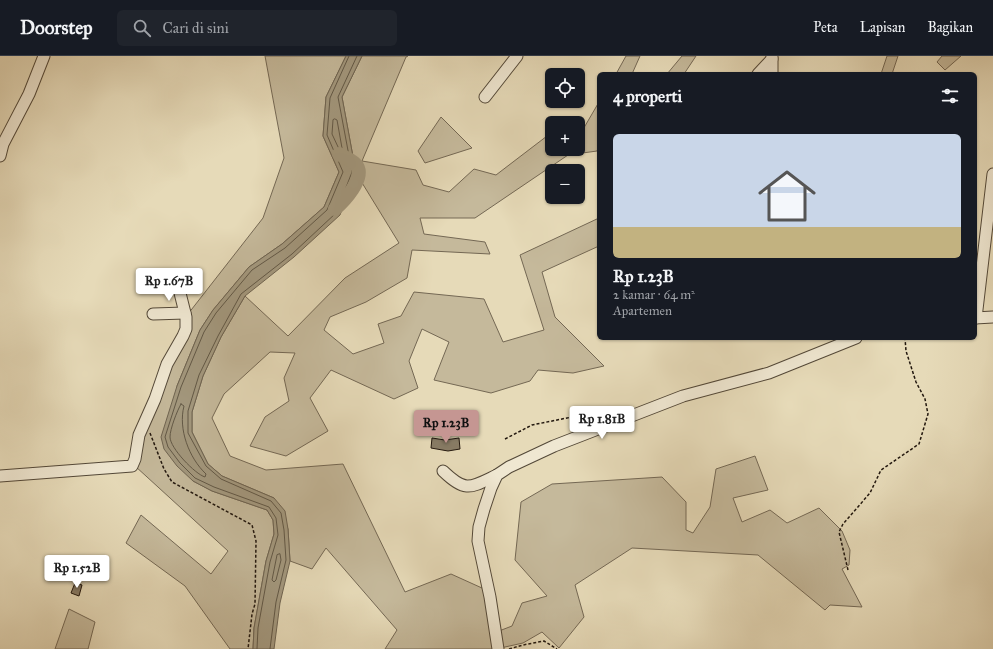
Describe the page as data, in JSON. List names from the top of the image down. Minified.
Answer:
{"page":{"header":"Doorstep","search":"Cari di sini","nav":["Peta","Lapisan","Bagikan"],"map_buttons":["+","−"],"heading":"4 properti","list":[{"name":"Rp 1.23B","note":"2 kamar · 64 m² · Apartemen"}],"price":["Rp 1.67B","Rp 1.81B","Rp 1.23B","Rp 1.52B"]}}
